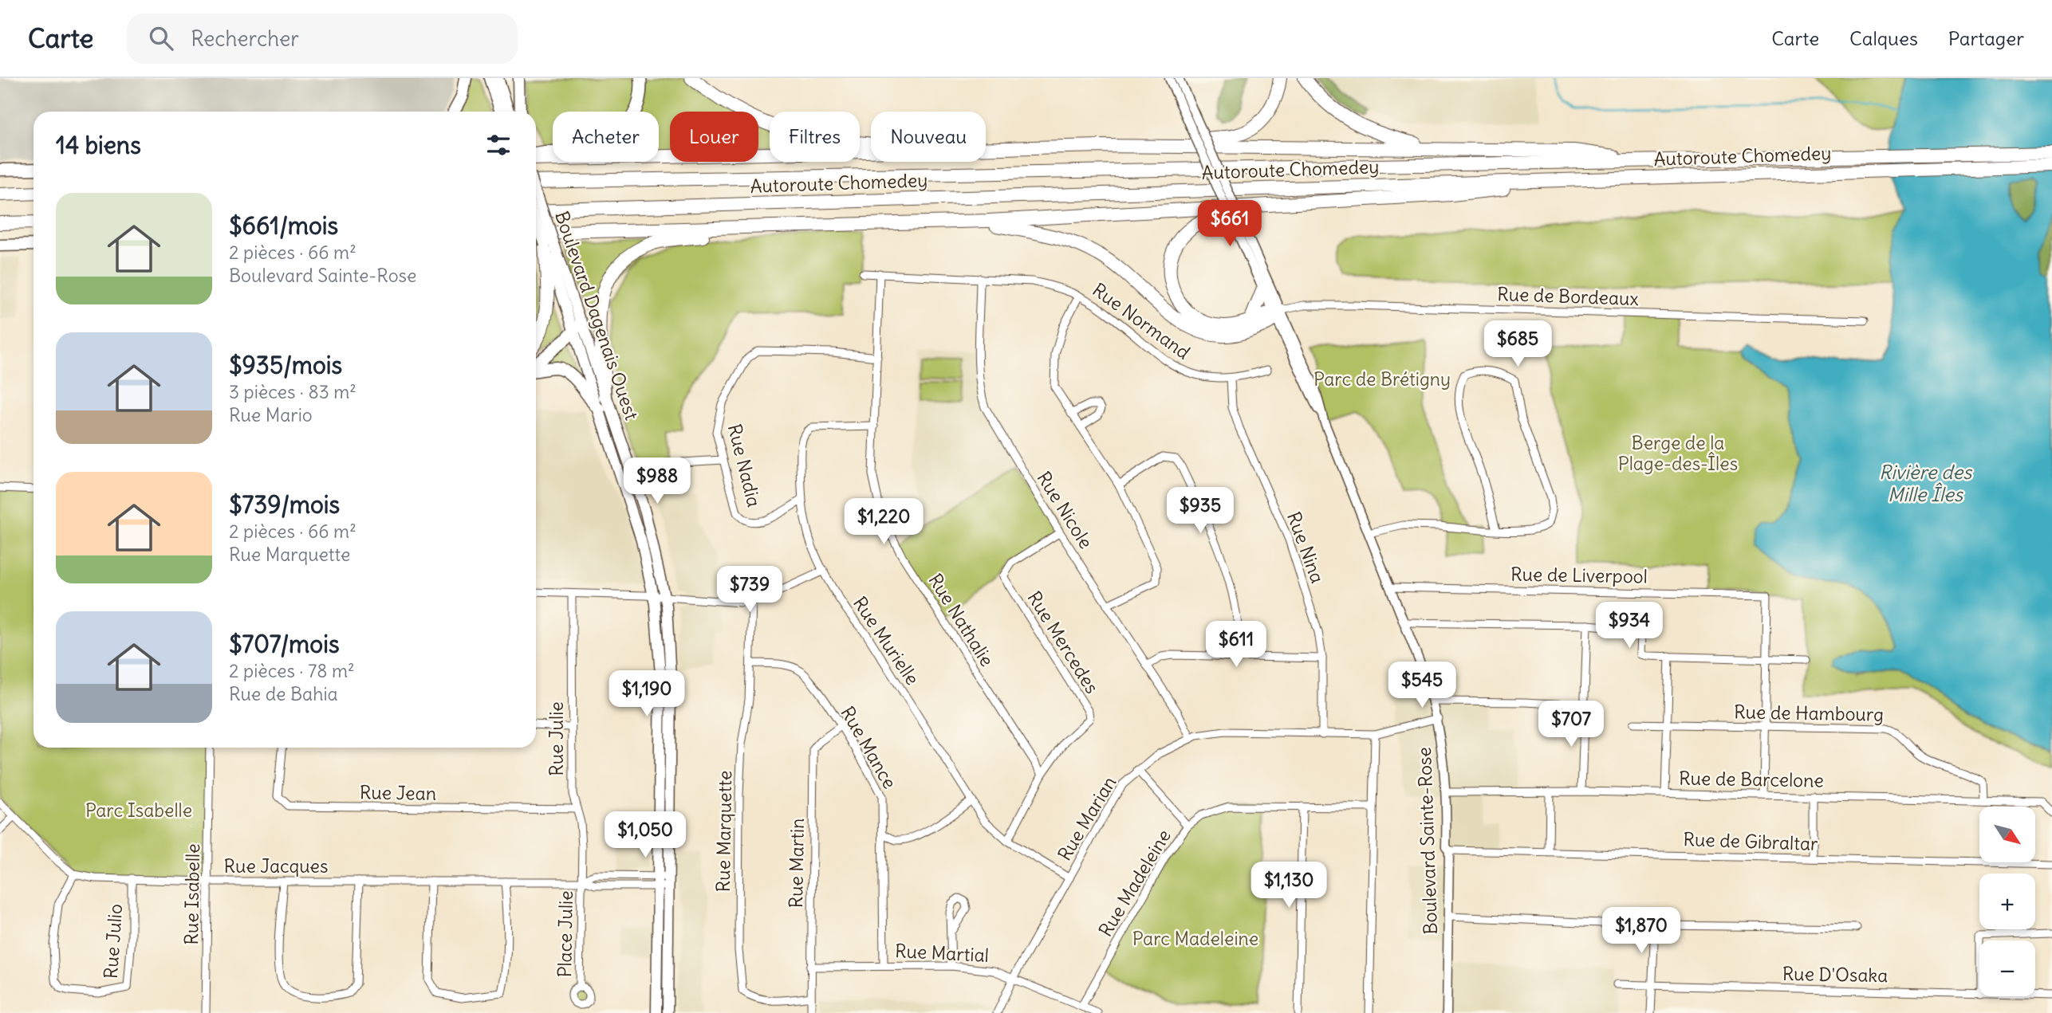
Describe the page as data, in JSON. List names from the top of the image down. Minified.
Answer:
{"streets":{"highway":["Autoroute Chomedey"],"main road":["Boulevard Dagenais Ouest"],"street":["Rue de Bordeaux","Rue Normand","Rue Nadia","Rue Nicole","Rue Nina","Rue de Liverpool","Rue Nathalie","Rue Murielle","Rue Mercedes","Rue de Hambourg","Rue Julie","Rue Mance","Rue de Barcelone","Rue Jean","Rue Marian","Rue Marquette","Boulevard Sainte-Rose","Rue de Gibraltar","Rue Martin","Rue Jacques","Rue Madeleine","Rue Isabelle","Place Julie","Rue Julio","Rue Martial","Rue D'Osaka"]},"crossings":[["Rue de Bordeaux","Boulevard Sainte-Rose"],["Boulevard Dagenais Ouest","Rue Jacques"],["Rue Normand","Rue Nicole"],["Rue Normand","Rue Nina"],["Rue Normand","Rue Nathalie"],["Rue Nadia","Rue Nathalie"],["Rue Nadia","Rue Murielle"],["Rue Nicole","Rue Mercedes"],["Rue Nicole","Rue Marian"],["Rue Nina","Rue Marian"],["Rue de Liverpool","Boulevard Sainte-Rose"],["Rue Nathalie","Rue Murielle"],["Rue Nathalie","Rue Mercedes"],["Rue Murielle","Rue Mercedes"],["Rue Murielle","Rue Marian"],["Rue de Hambourg","Rue de Barcelone"],["Rue Julie","Rue Jean"],["Rue Julie","Rue Jacques"],["Rue Julie","Place Julie"],["Rue Mance","Rue Marquette"],["Rue Mance","Rue Martin"],["Rue Mance","Rue Martial"],["Rue de Barcelone","Boulevard Sainte-Rose"],["Rue Marian","Boulevard Sainte-Rose"],["Rue Marian","Rue Martial"],["Rue Marquette","Rue Martin"],["Boulevard Sainte-Rose","Rue de Gibraltar"],["Rue Martin","Rue Martial"],["Rue Jacques","Rue Isabelle"],["Rue Jacques","Place Julie"],["Rue Jacques","Rue Julio"],["Rue Madeleine","Rue Martial"]],"water":["Rivière des Mille Îles"],"parks":["Parc de Brétigny","Berge de la Plage-des-Îles","Parc Isabelle","Parc Madeleine"],"north":"bottom right","page":{"header":"Carte","search":"Rechercher","nav":["Carte","Calques","Partager"],"chip":["Acheter","Louer","Filtres","Nouveau"],"heading":"14 biens","list":[{"name":"$661/mois","note":"2 pièces · 66 m² · Boulevard Sainte-Rose"},{"name":"$935/mois","note":"3 pièces · 83 m² · Rue Mario"},{"name":"$739/mois","note":"2 pièces · 66 m² · Rue Marquette"},{"name":"$707/mois","note":"2 pièces · 78 m² · Rue de Bahia"}],"price":["$661","$685","$988","$935","$1,220","$739","$934","$611","$545","$1,190","$707","$1,050","$1,130","$1,870"],"map_buttons":["+","−"]}}
